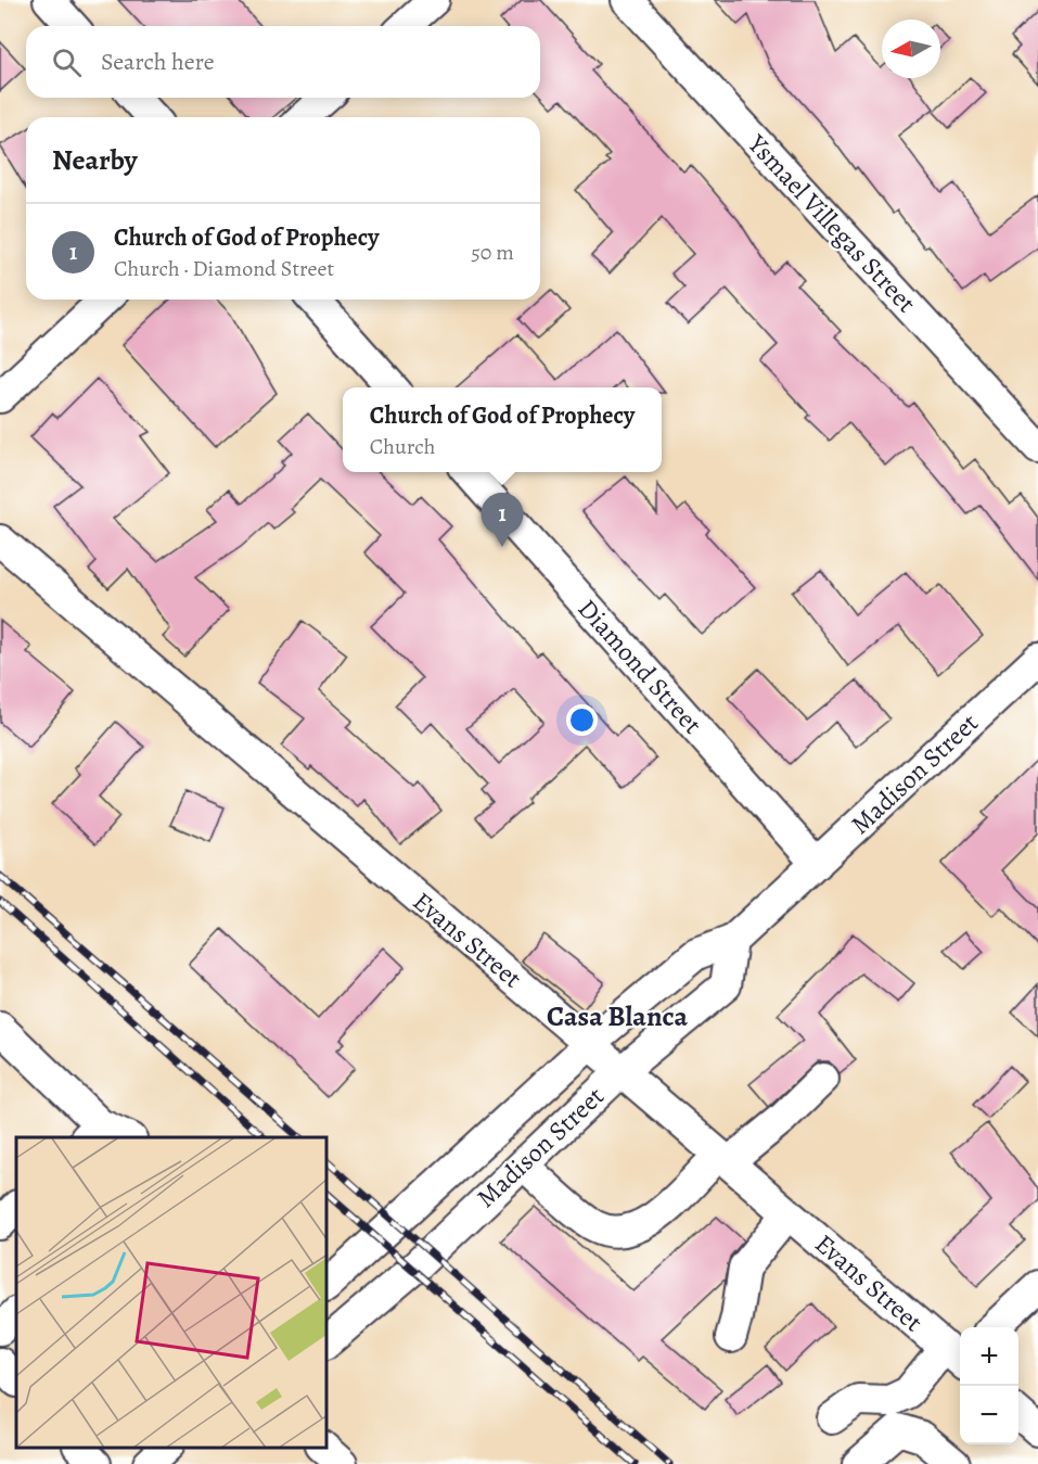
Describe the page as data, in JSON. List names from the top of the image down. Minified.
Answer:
{"streets":{"street":["Ysmael Villegas Street","Diamond Street","Madison Street","Evans Street"]},"crossings":[["Diamond Street","Madison Street"],["Madison Street","Evans Street"]],"districts":["Casa Blanca"],"north":"left","page":{"search":"Search here","heading":"Nearby","list":[{"mark":"1","name":"Church of God of Prophecy","note":"Church · Diamond Street","value":"50 m"}],"popup":["Church of God of Prophecy","Church"],"pins":"1","map_buttons":["+","−"]}}
